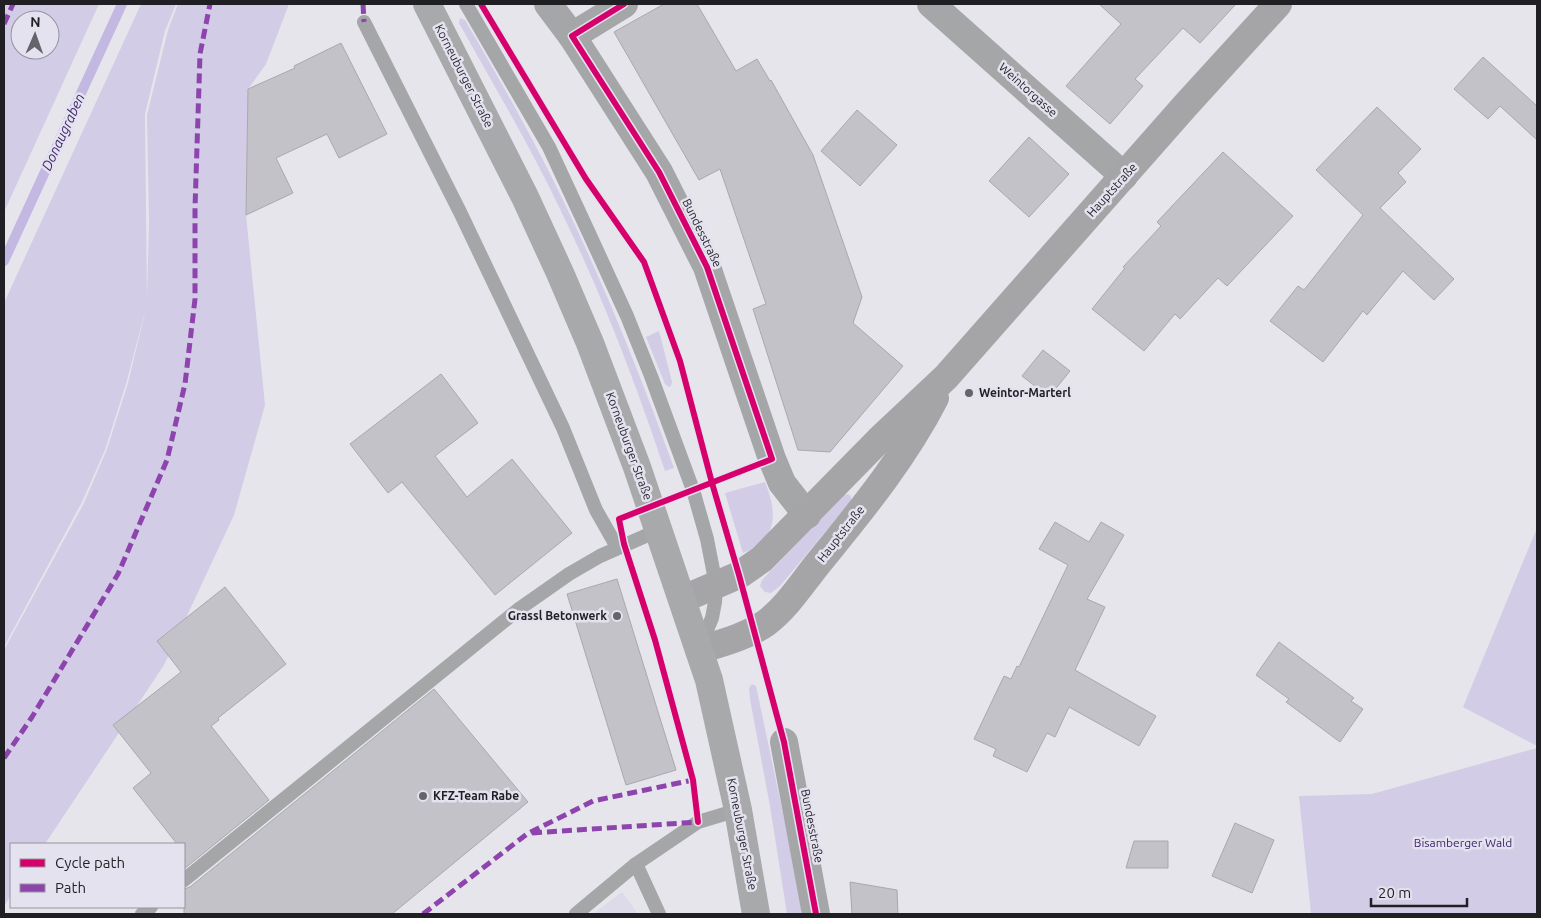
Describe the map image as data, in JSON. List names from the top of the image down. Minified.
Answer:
{"streets":{"main road":["Korneuburger Straße","Hauptstraße"],"street":["Weintorgasse","Bundesstraße"]},"crossings":[["Korneuburger Straße","Hauptstraße"],["Weintorgasse","Hauptstraße"],["Hauptstraße","Bundesstraße"]],"water":["Donaugraben"],"parks":["Bisamberger Wald"],"places":["Weintor-Marterl","Grassl Betonwerk","KFZ-Team Rabe"],"legend":["Cycle path","Path"],"scale_bar":"20 m","north":"top"}
